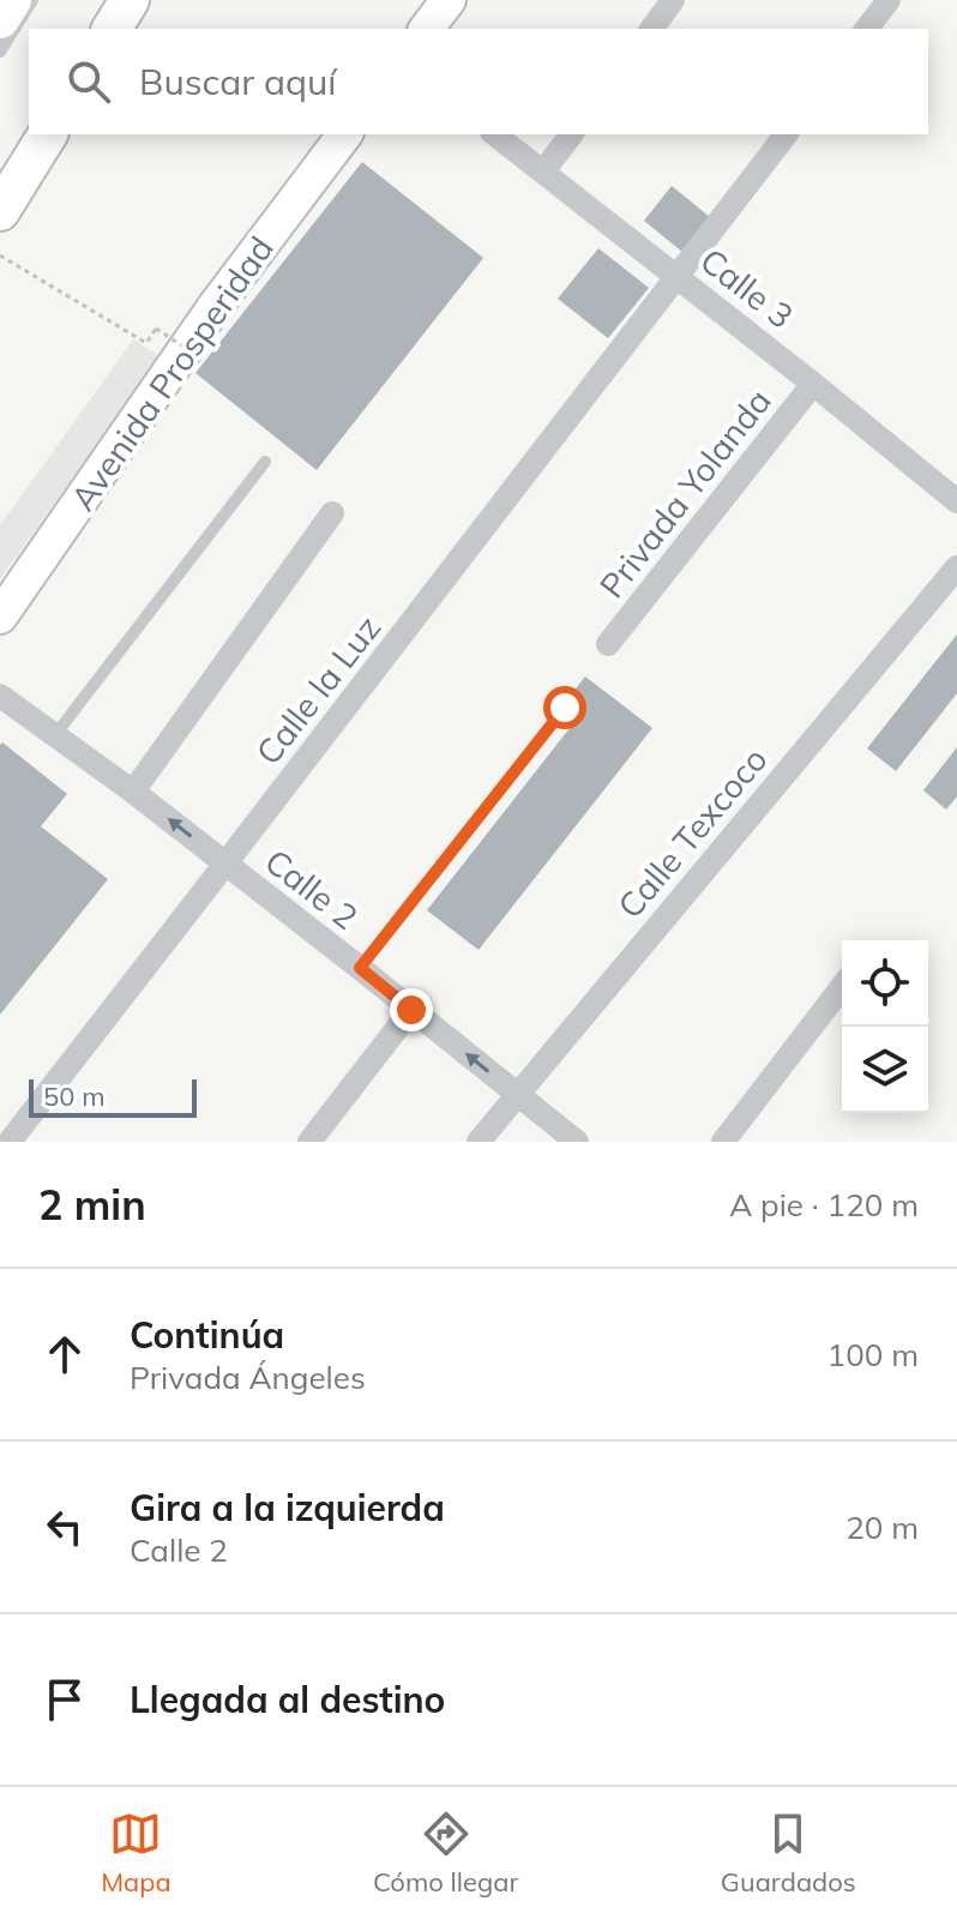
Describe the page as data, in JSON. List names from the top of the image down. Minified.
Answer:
{"streets":{"street":["Calle 3","Avenida Prosperidad","Privada Yolanda","Calle la Luz","Calle Texcoco","Calle 2"]},"crossings":[["Calle 3","Privada Yolanda"],["Calle 3","Calle la Luz"],["Calle la Luz","Calle 2"],["Calle Texcoco","Calle 2"]],"scale_bar":"50 m","page":{"search":"Buscar aquí","scale":"50 m","heading":["2 min","A pie · 120 m"],"list":[["Continúa","Privada Ángeles","100 m"],["Gira a la izquierda","Calle 2","20 m"],"Llegada al destino"],"nav":["Mapa","Cómo llegar","Guardados"]}}
